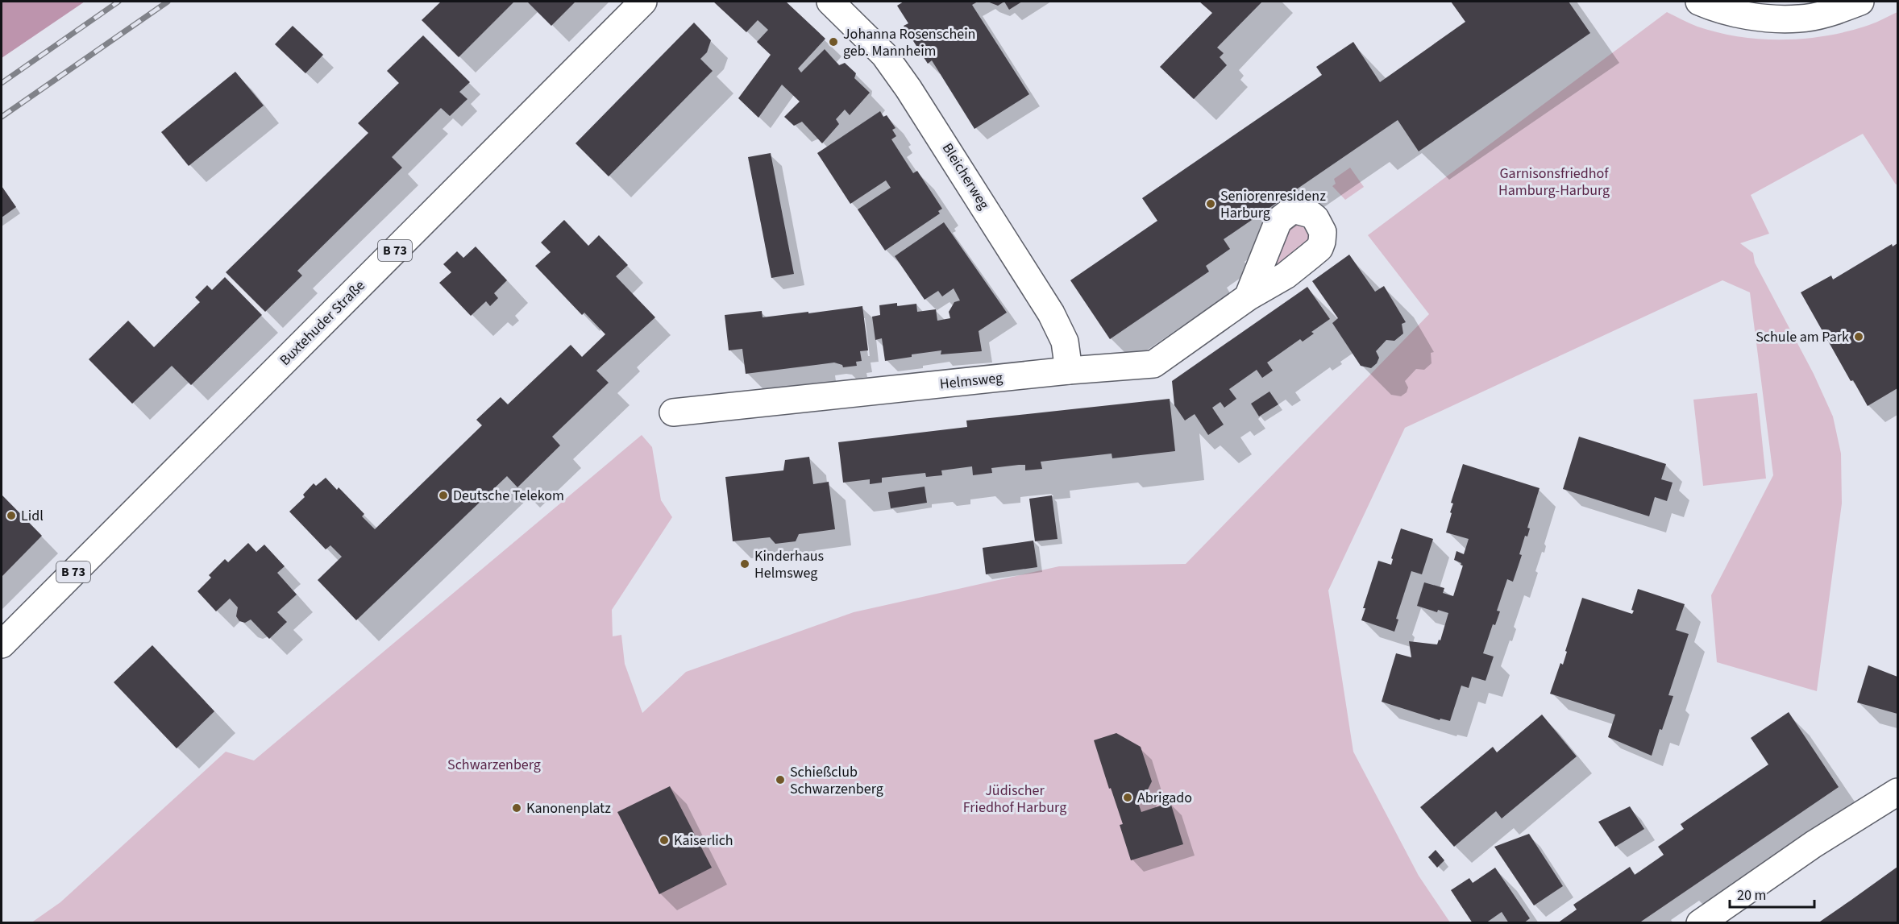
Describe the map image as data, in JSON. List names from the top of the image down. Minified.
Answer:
{"streets":{"street":["Bleicherweg","B 73","Buxtehuder Straße","Helmsweg"]},"crossings":[["Bleicherweg","Helmsweg"]],"parks":["Garnisonsfriedhof Hamburg-Harburg","Schwarzenberg","Jüdischer Friedhof Harburg"],"places":["Johanna Rosenschein geb. Mannheim","Seniorenresidenz Harburg","Schule am Park","Deutsche Telekom","Lidl","Kinderhaus Helmsweg","Schießclub Schwarzenberg","Abrigado","Kanonenplatz","Kaiserlich"],"scale_bar":"20 m"}
